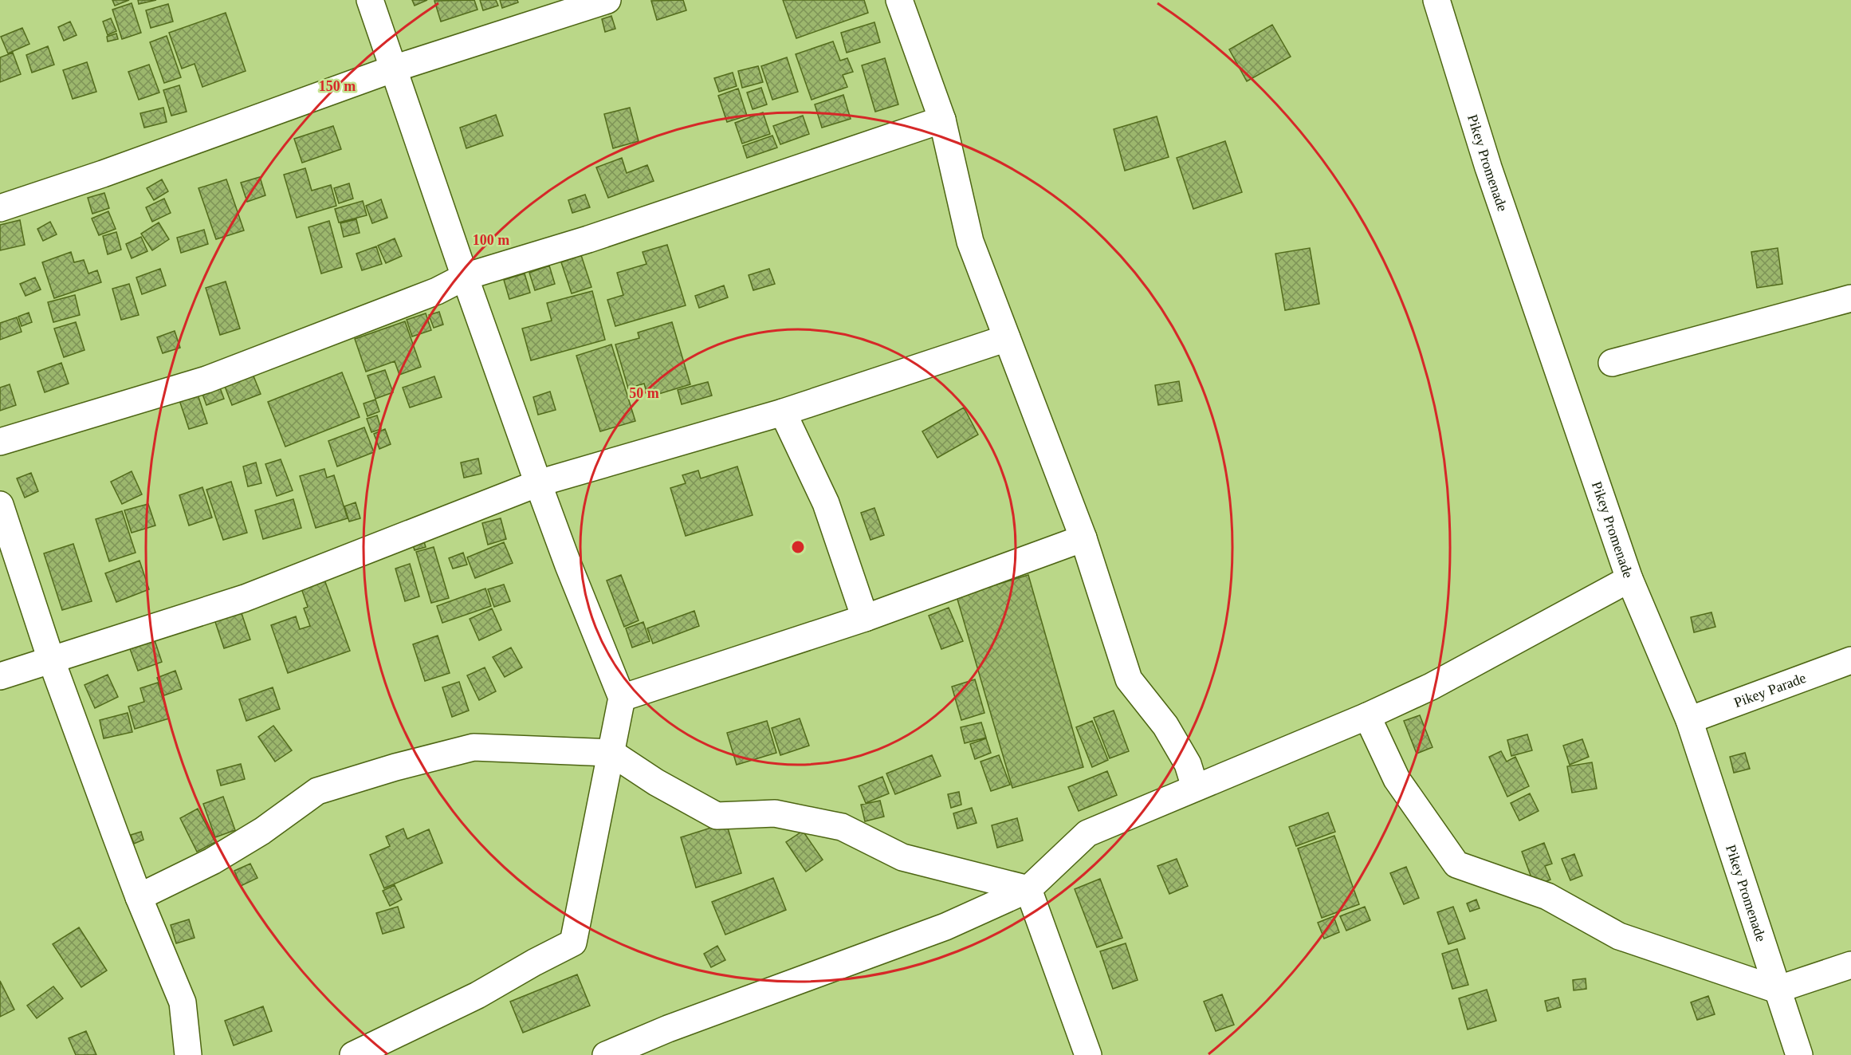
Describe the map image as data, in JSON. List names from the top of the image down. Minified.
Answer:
{"streets":{"street":["Pikey Promenade","Pikey Parade"]},"crossings":[["Pikey Promenade","Pikey Parade"]],"rings":["150 m","100 m","50 m"]}
